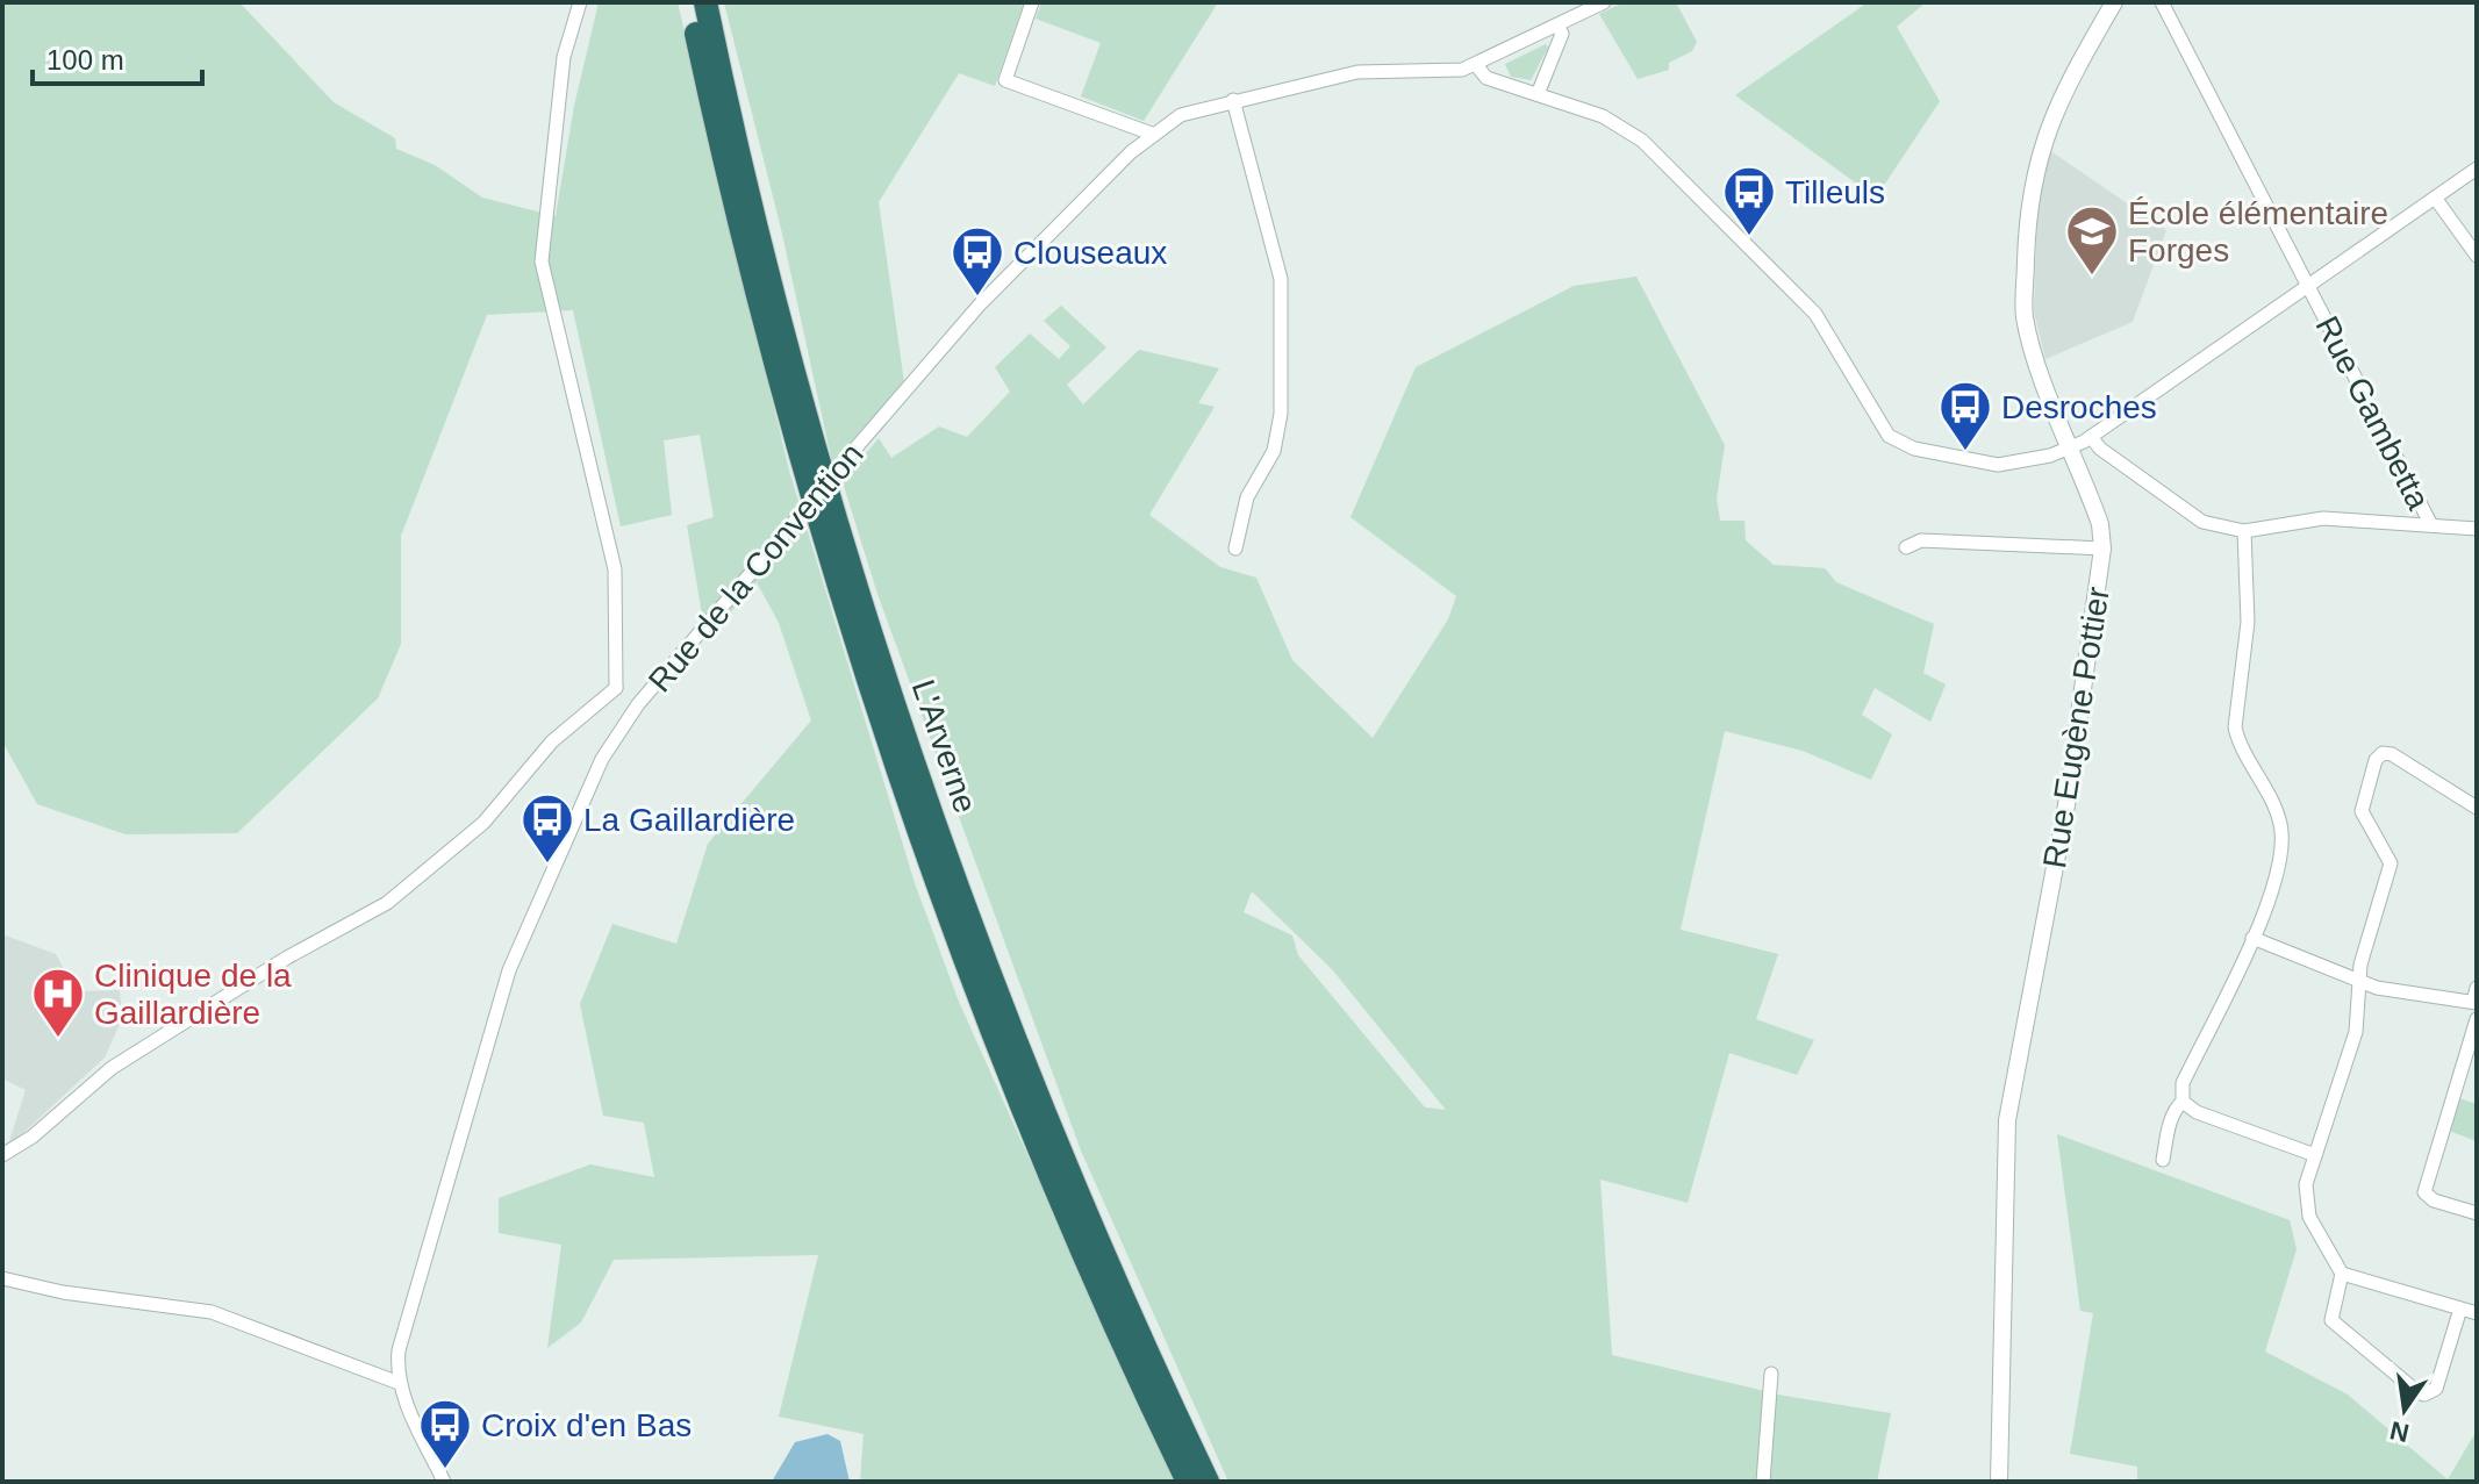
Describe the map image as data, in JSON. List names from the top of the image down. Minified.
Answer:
{"streets":{"highway":["L'Arverne"],"street":["Rue Gambetta","Rue de la Convention","Rue Eugène Pottier"]},"places":{"bus stop":["Tilleuls","Clouseaux","Desroches","La Gaillardière","Croix d'en Bas"],"school or university":["École élémentaire Forges"],"hospital":["Clinique de la Gaillardière"]},"scale_bar":"100 m","north":"bottom"}
